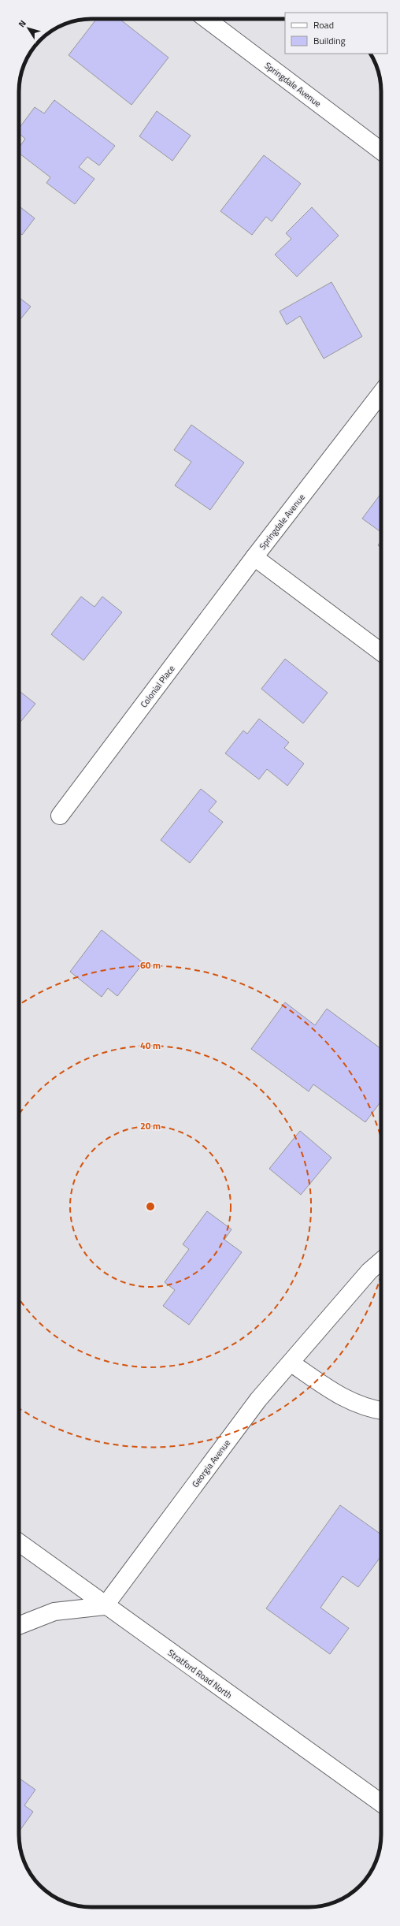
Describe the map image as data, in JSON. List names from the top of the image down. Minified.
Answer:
{"streets":{"street":["Springdale Avenue","Colonial Place","Georgia Avenue","Stratford Road North"]},"crossings":[["Springdale Avenue","Colonial Place"],["Georgia Avenue","Stratford Road North"]],"legend":["Road","Building"],"north":"top left","rings":["60 m","40 m","20 m"]}
